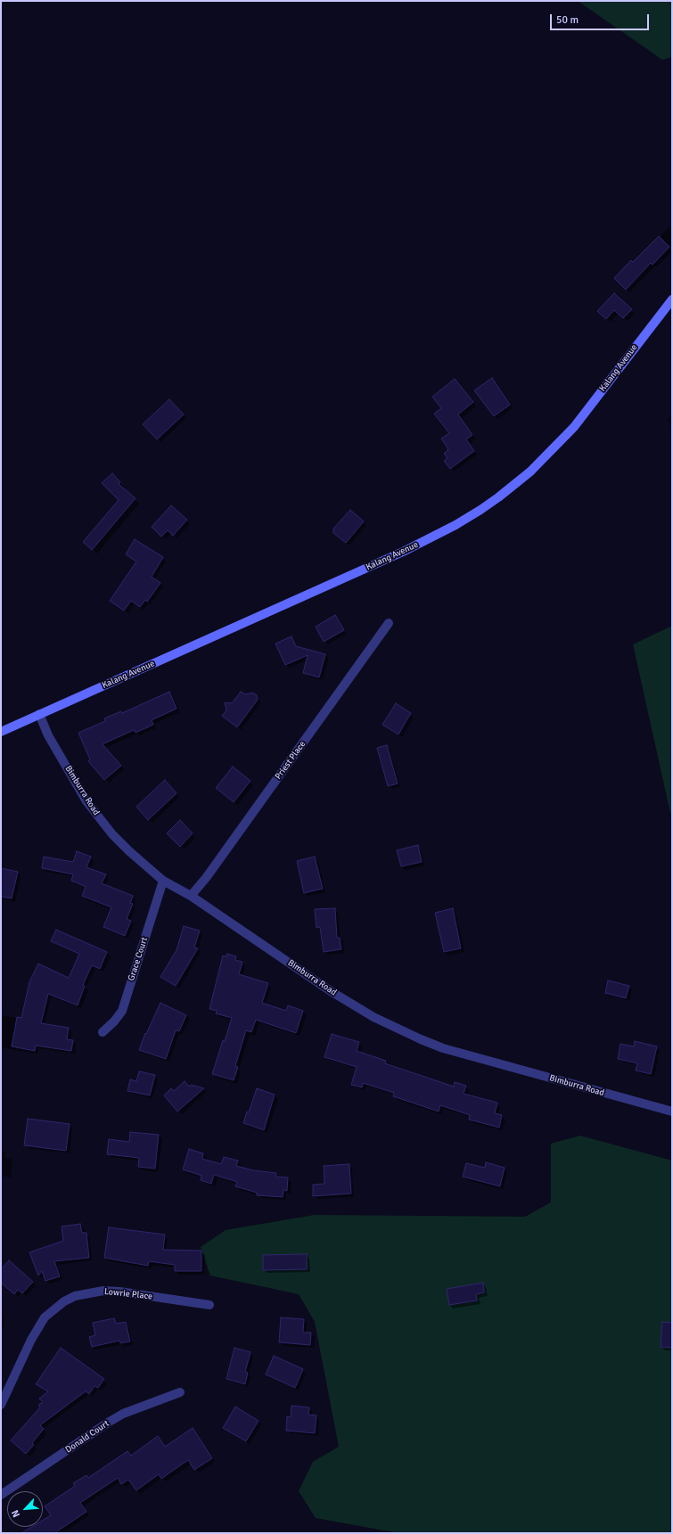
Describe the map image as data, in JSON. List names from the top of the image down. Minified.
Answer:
{"streets":{"street":["Kalang Avenue","Priest Place","Bimburra Road","Grace Court","Lowrie Place","Donald Court"]},"crossings":[["Kalang Avenue","Bimburra Road"],["Priest Place","Bimburra Road"],["Bimburra Road","Grace Court"]],"scale_bar":"50 m","north":"bottom left"}
